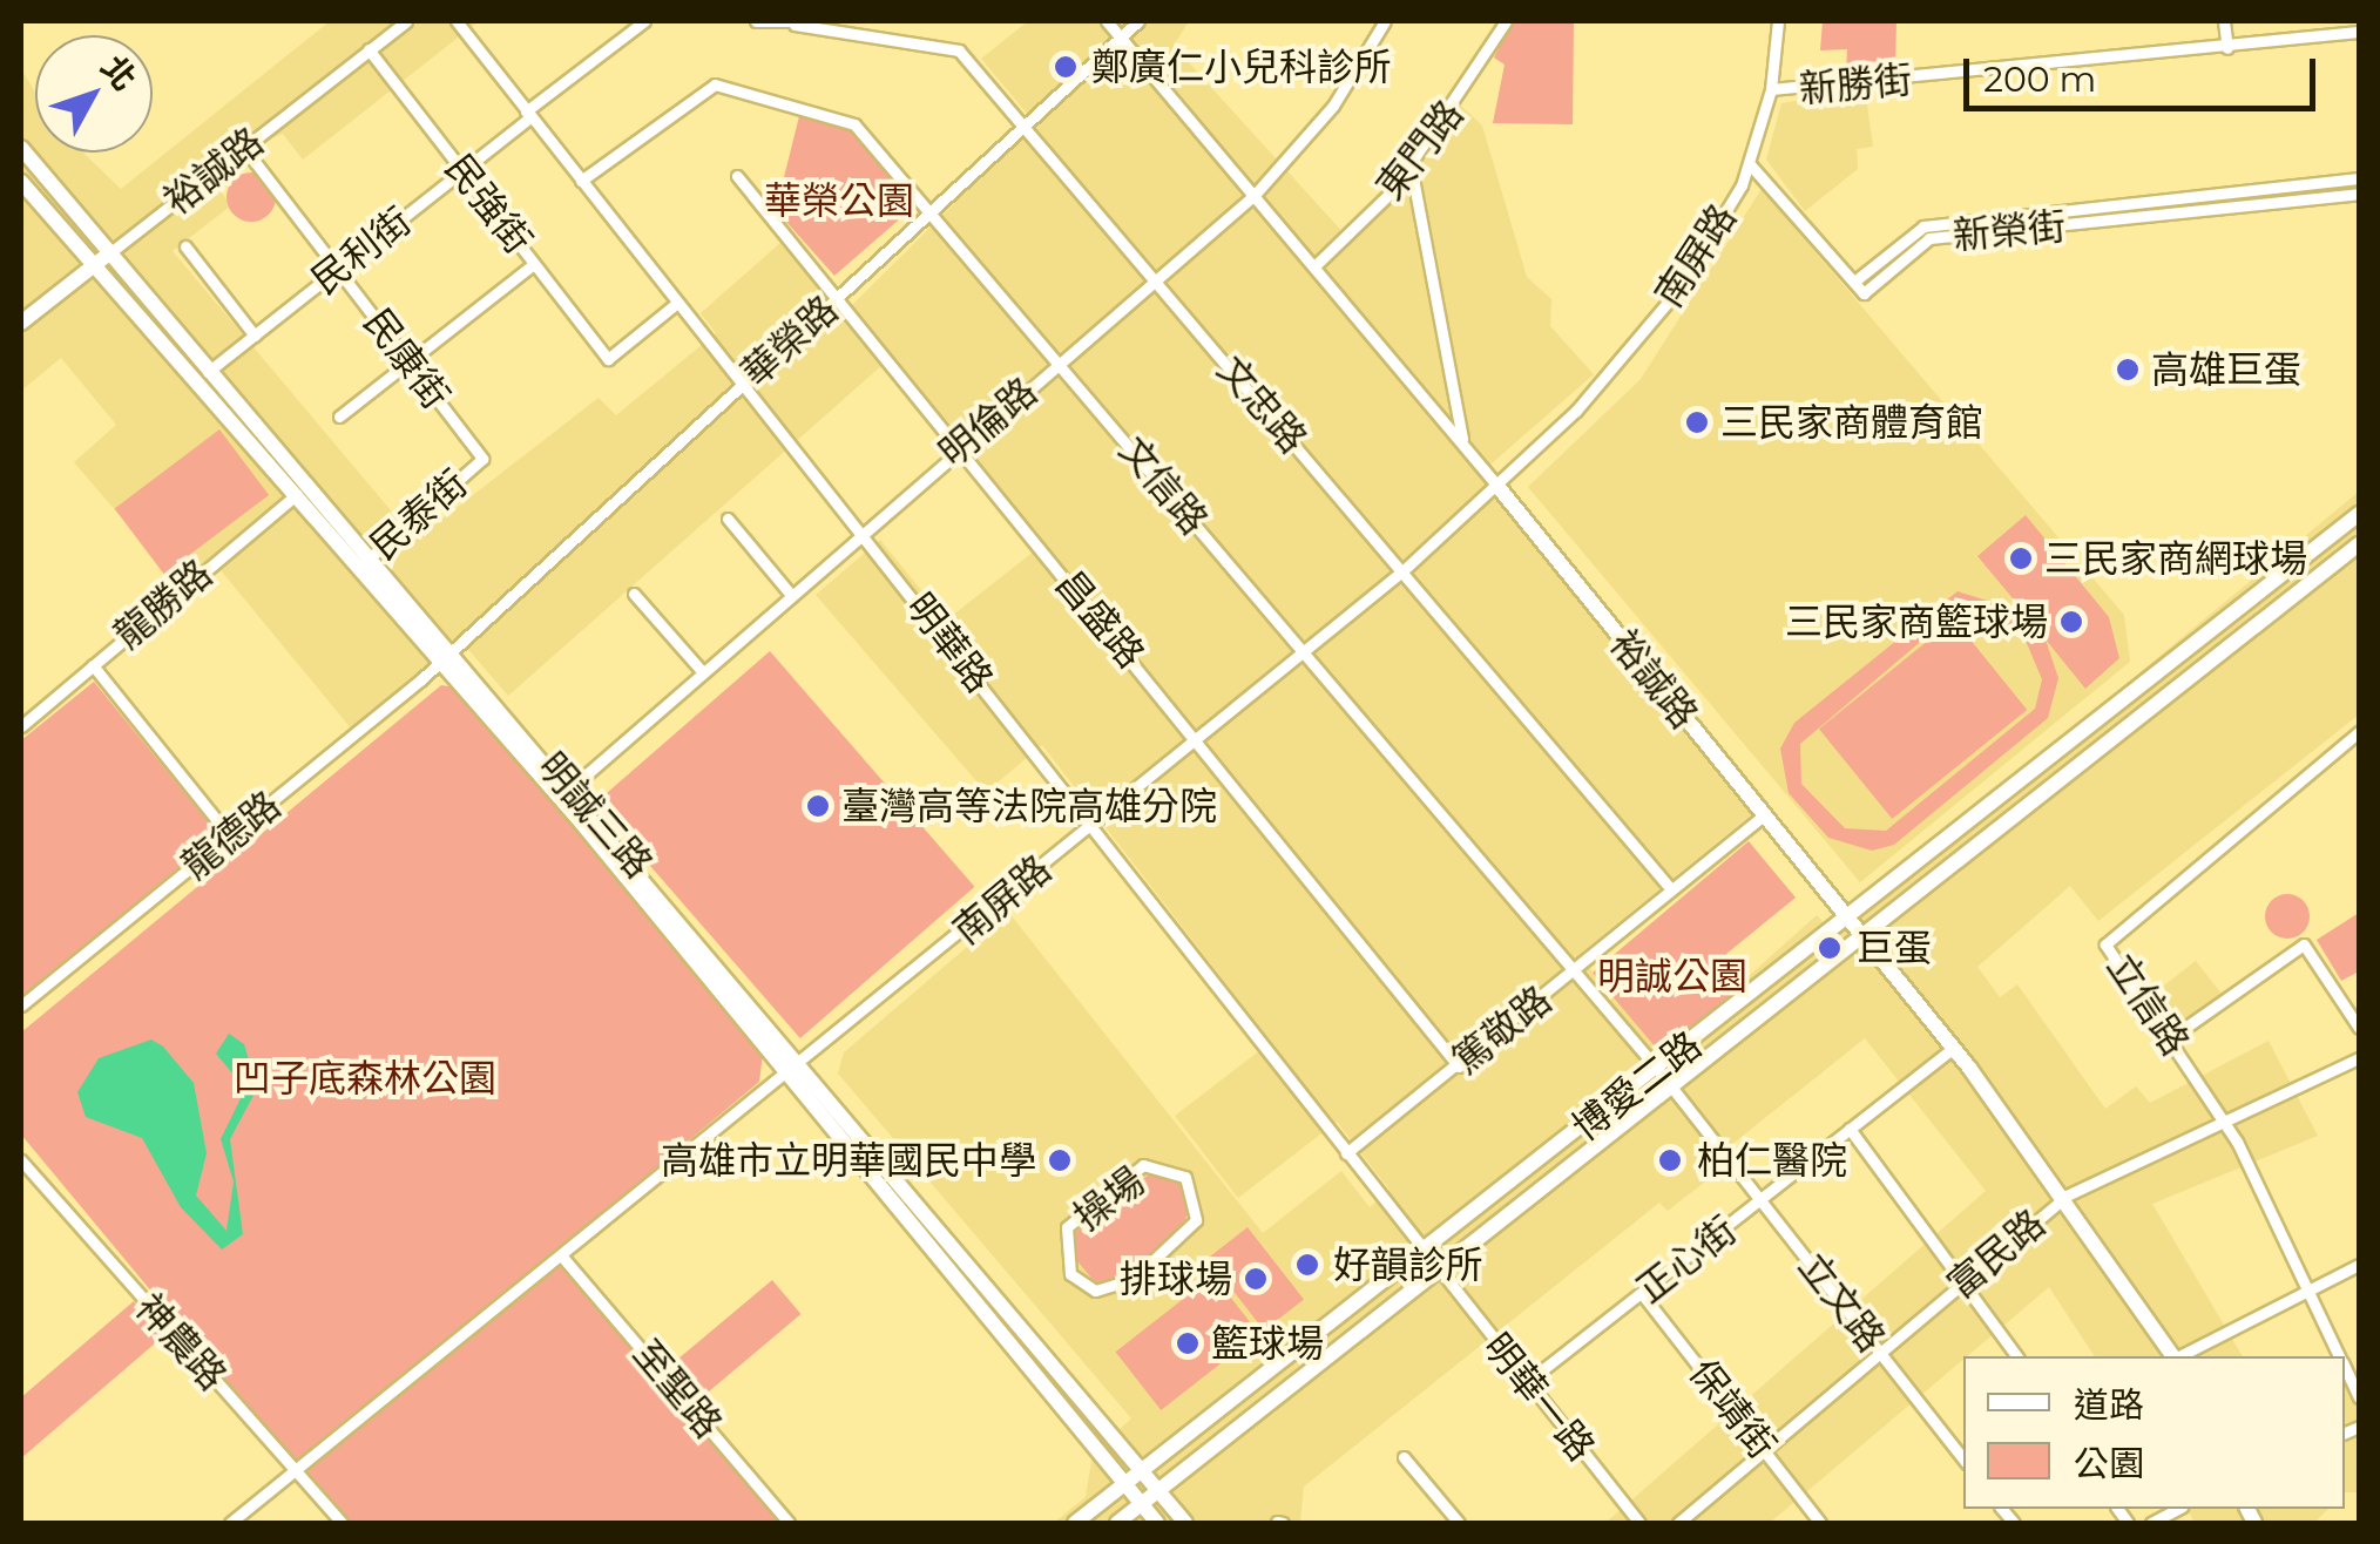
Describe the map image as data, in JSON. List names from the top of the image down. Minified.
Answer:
{"streets":{"street":["新勝街","東門路","裕誠路","民強街","新榮街","民利街","南屏路","華榮路","民康街","文忠路","明倫路","文信路","民泰街","龍勝路","昌盛路","明華路","明誠三路","龍德路","立信路","篤敬路","博愛二路","操場","富民路","正心街","立文路","神農路","至聖路","明華一路","保靖街"]},"crossings":[["新勝街","南屏路"],["東門路","裕誠路"],["裕誠路","民強街"],["裕誠路","南屏路"],["裕誠路","華榮路"],["裕誠路","民康街"],["裕誠路","明倫路"],["裕誠路","明誠三路"],["裕誠路","篤敬路"],["裕誠路","博愛二路"],["裕誠路","富民路"],["裕誠路","正心街"],["民強街","民利街"],["民強街","明華路"],["新榮街","南屏路"],["民利街","民康街"],["民利街","明華路"],["民利街","明誠三路"],["南屏路","文忠路"],["南屏路","文信路"],["南屏路","昌盛路"],["南屏路","明華路"],["南屏路","明誠三路"],["南屏路","神農路"],["南屏路","至聖路"],["華榮路","文忠路"],["華榮路","文信路"],["華榮路","昌盛路"],["華榮路","明華路"],["華榮路","明誠三路"],["華榮路","龍德路"],["民康街","民泰街"],["文忠路","明倫路"],["文忠路","篤敬路"],["明倫路","文信路"],["明倫路","昌盛路"],["明倫路","明華路"],["明倫路","明誠三路"],["文信路","明華路"],["文信路","篤敬路"],["文信路","博愛二路"],["文信路","立文路"],["民泰街","明誠三路"],["龍勝路","明誠三路"],["昌盛路","篤敬路"],["明華路","篤敬路"],["明華路","博愛二路"],["明華路","明華一路"],["明誠三路","龍德路"],["明誠三路","博愛二路"],["立信路","富民路"],["博愛二路","立文路"],["博愛二路","明華一路"],["富民路","立文路"],["富民路","保靖街"],["正心街","立文路"],["正心街","明華一路"],["正心街","保靖街"]],"parks":["華榮公園","明誠公園","凹子底森林公園"],"places":["鄭廣仁小兒科診所","高雄巨蛋","三民家商體育館","三民家商網球場","三民家商籃球場","臺灣高等法院高雄分院","巨蛋","高雄市立明華國民中學","柏仁醫院","好韻診所","排球場","籃球場"],"legend":["道路","公園"],"scale_bar":"200 m","north":"top right"}
